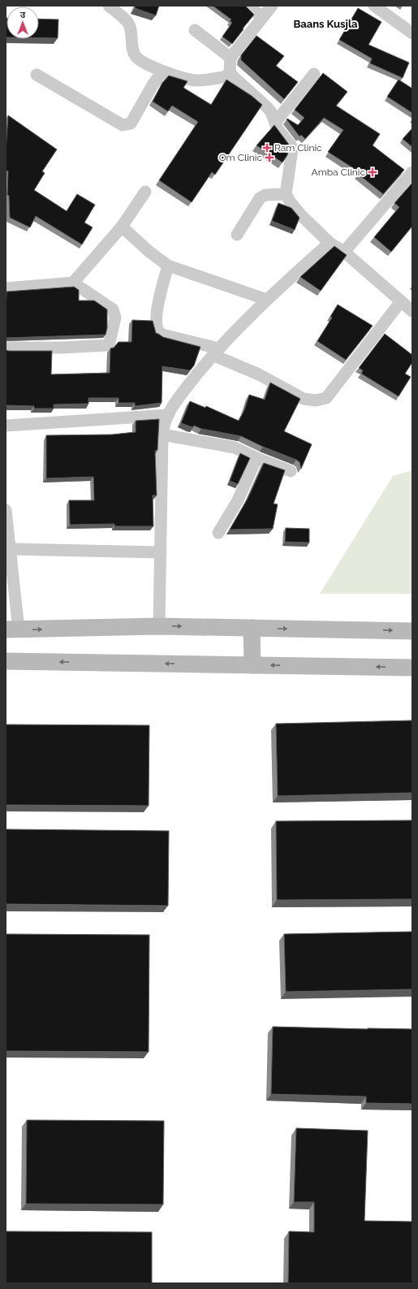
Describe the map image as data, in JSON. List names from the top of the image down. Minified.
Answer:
{"districts":["Baans Kusjla"],"places":{"health":["Ram Clinic","Om Clinic","Amba Clinic"]},"north":"top"}
